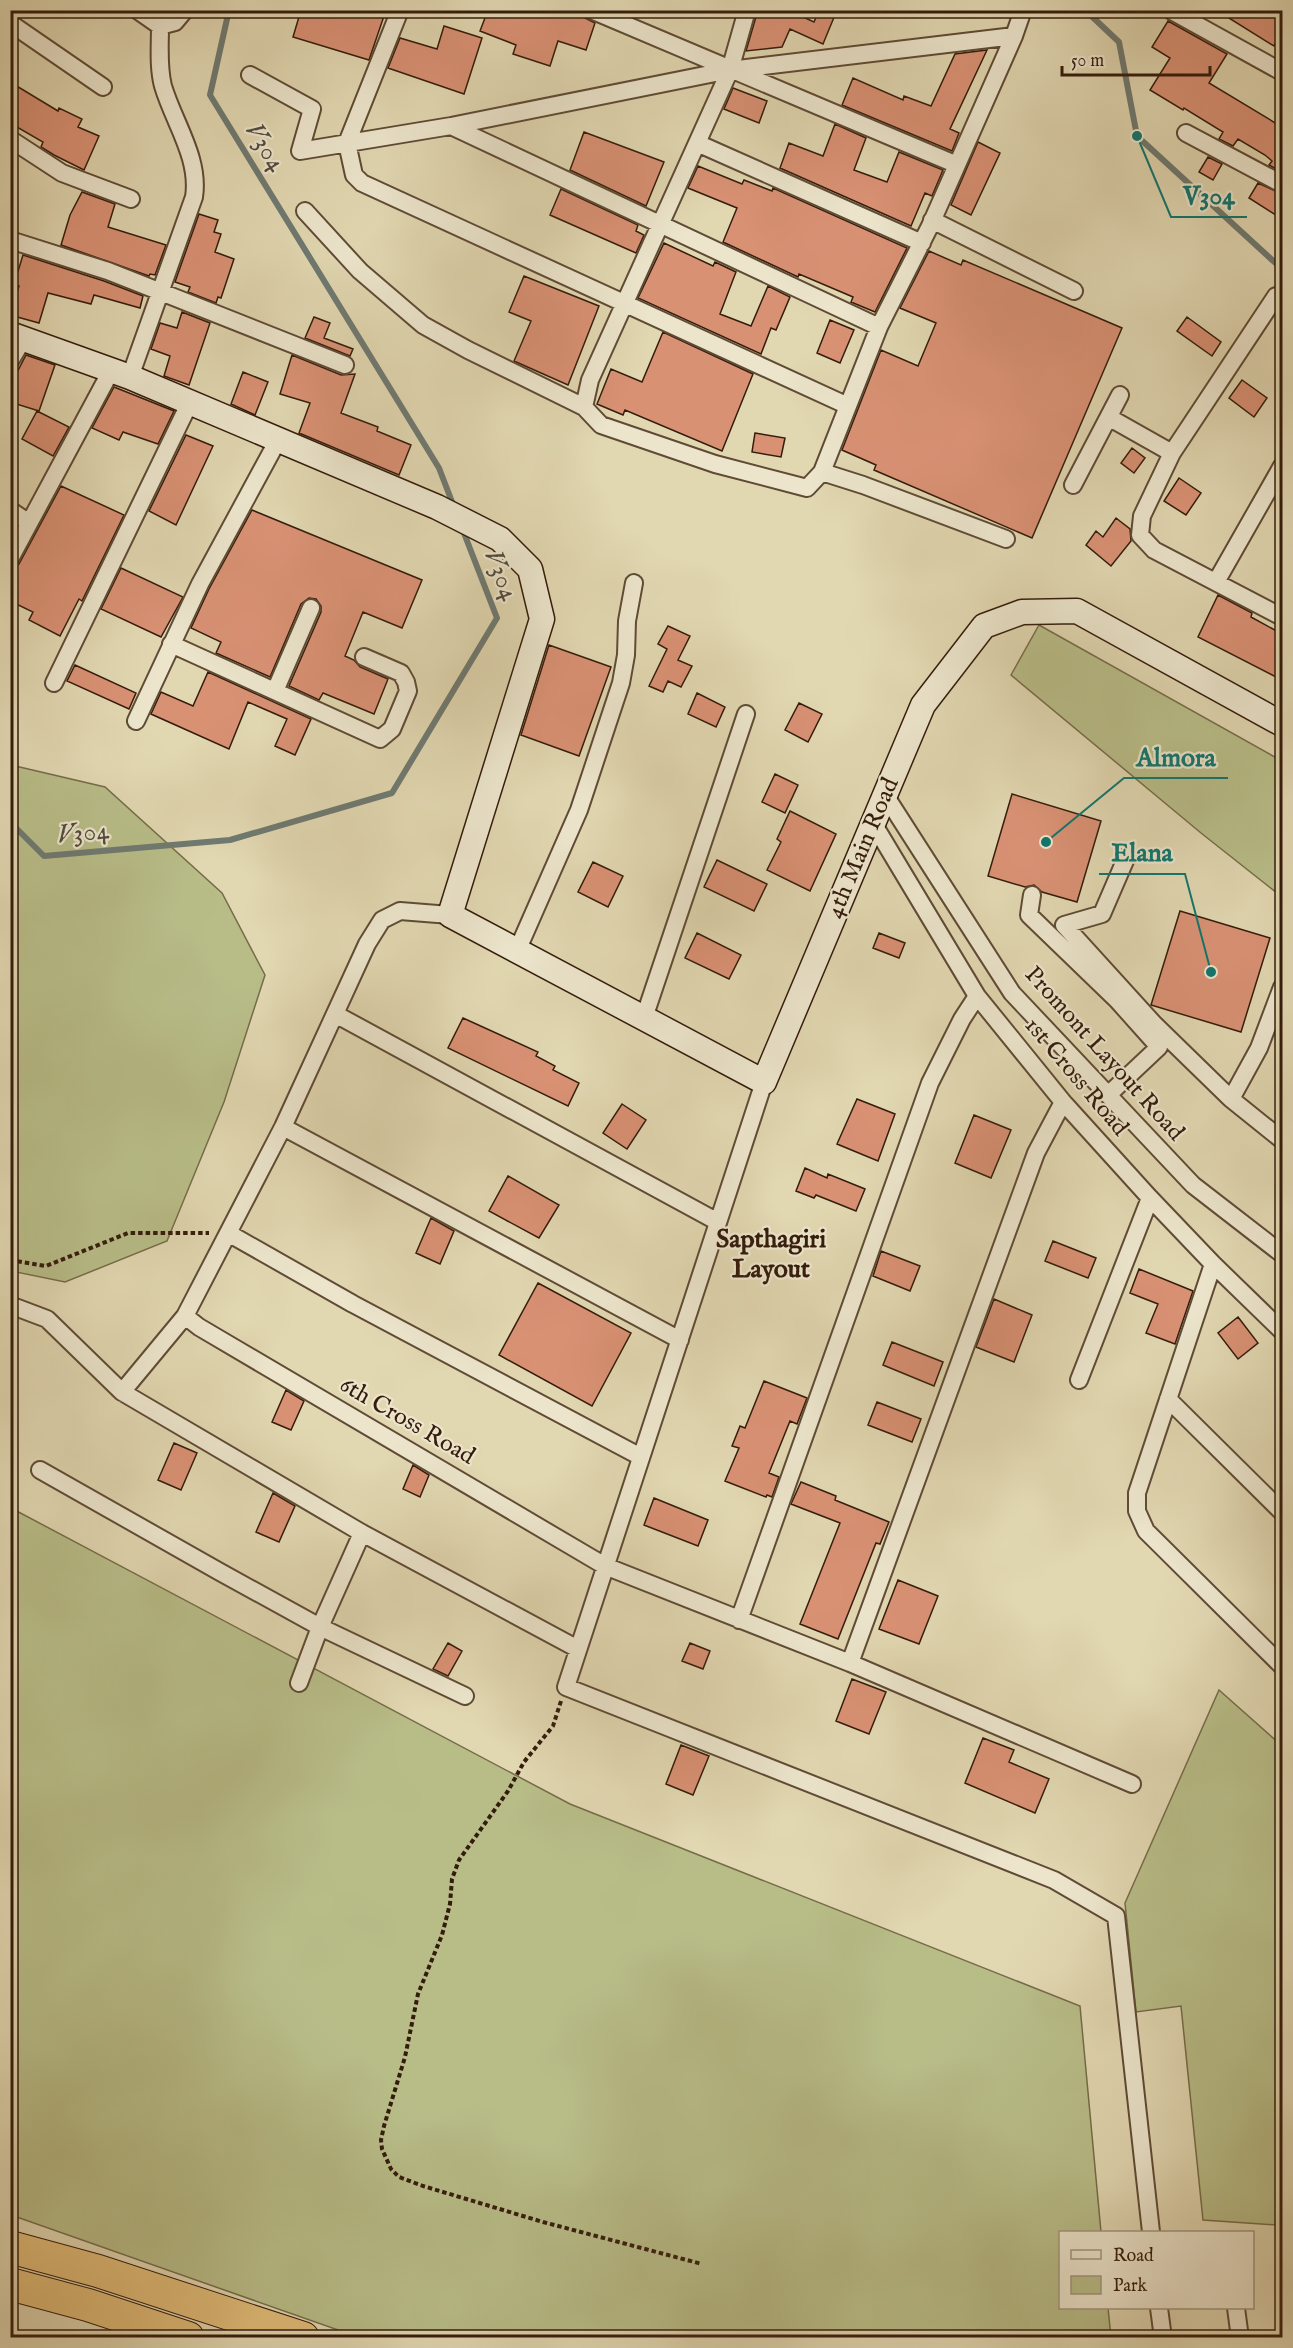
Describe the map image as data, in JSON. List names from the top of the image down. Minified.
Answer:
{"streets":{"street":["4th Main Road","Promont Layout Road","1st Cross Road","6th Cross Road"]},"crossings":[["4th Main Road","Promont Layout Road"],["4th Main Road","1st Cross Road"]],"districts":["Sapthagiri Layout"],"water":["V304"],"places":["V304","Almora","Elana"],"legend":["Road","Park"],"scale_bar":"50 m"}
